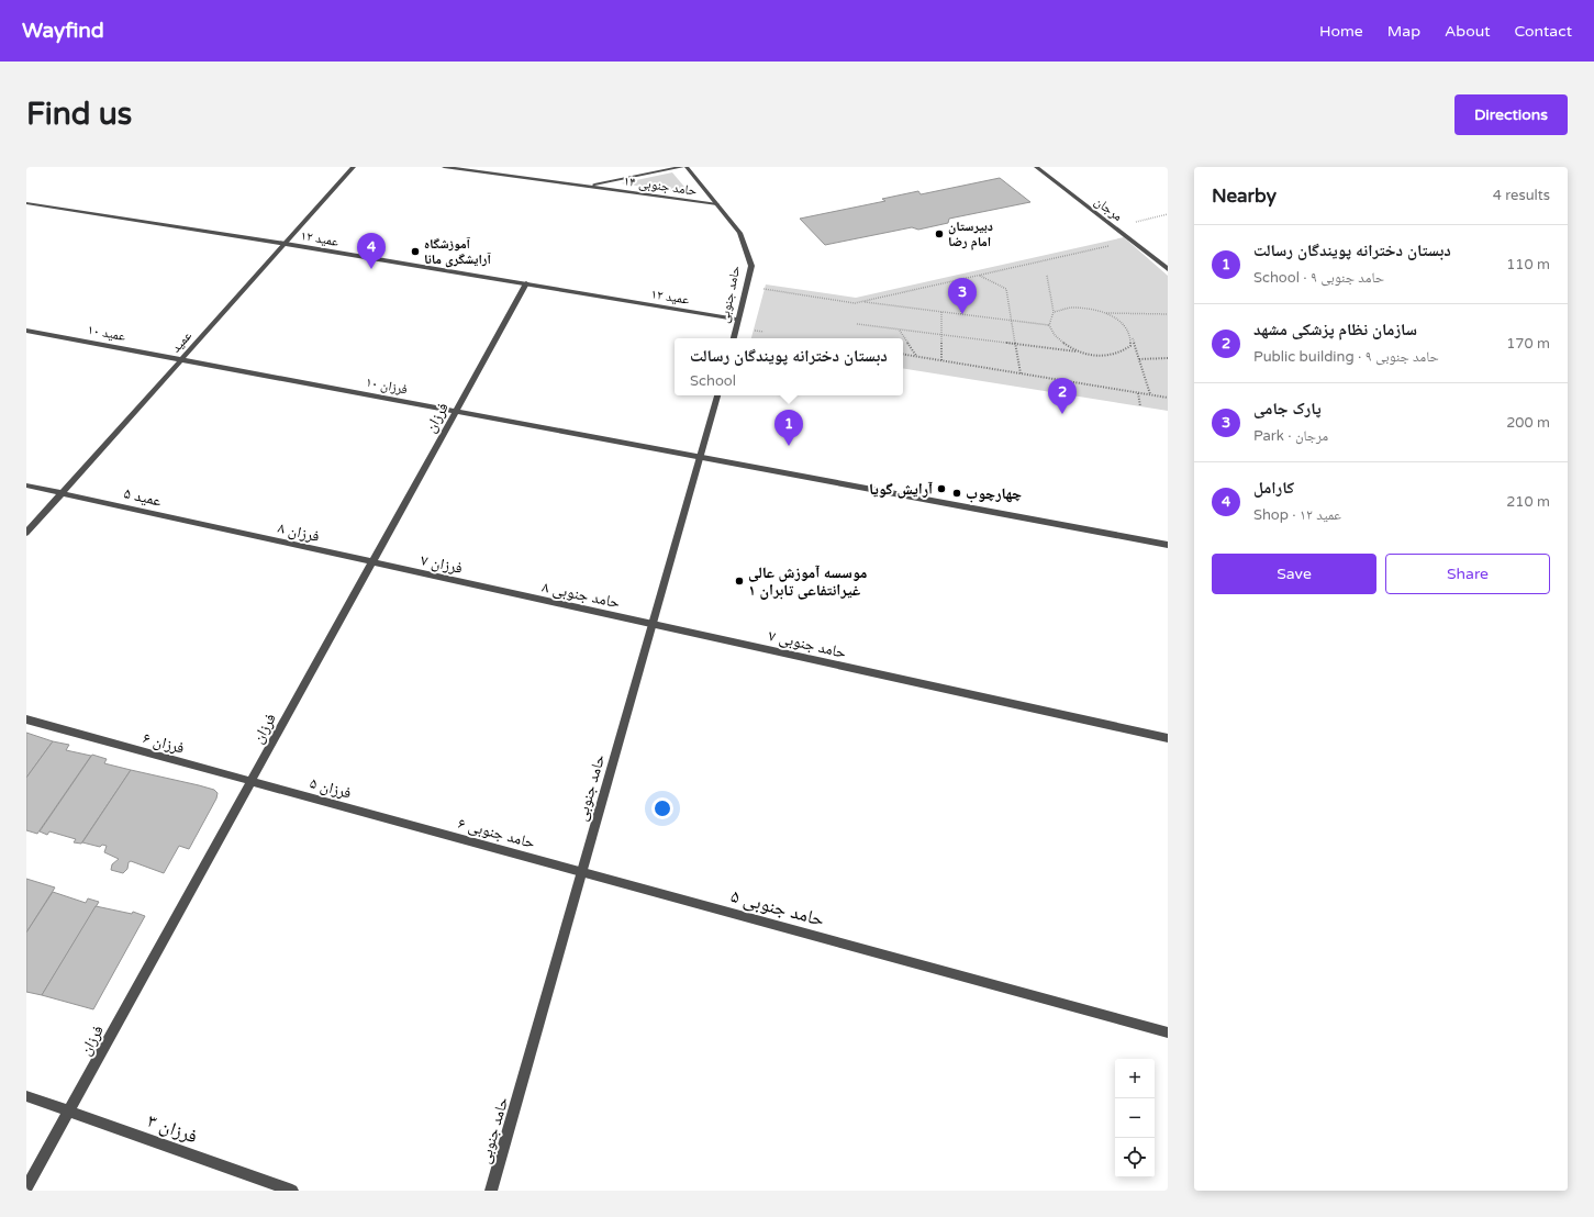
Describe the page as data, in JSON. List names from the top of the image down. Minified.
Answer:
{"streets":{"street":["حامد جنوبی ۱۴","مرجان","عمید ۱۲","حامد جنوبی","عمید ۱۰","عمید","فرزان ۱۰","فرزان","عمید ۵","فرزان ۸","فرزان ۷","حامد جنوبی ۸","حامد جنوبی ۷","فرزان ۶","فرزان ۵","حامد جنوبی ۶","حامد جنوبی ۵","فرزان ۳"]},"crossings":[["حامد جنوبی ۱۴","حامد جنوبی"],["عمید ۱۲","حامد جنوبی"],["عمید ۱۲","عمید"],["عمید ۱۲","فرزان"],["حامد جنوبی","فرزان ۱۰"],["حامد جنوبی","حامد جنوبی ۸"],["حامد جنوبی","حامد جنوبی ۷"],["حامد جنوبی","حامد جنوبی ۶"],["حامد جنوبی","حامد جنوبی ۵"],["عمید ۱۰","عمید"],["عمید ۱۰","فرزان ۱۰"],["عمید","عمید ۵"],["فرزان ۱۰","فرزان"],["فرزان","فرزان ۸"],["فرزان","فرزان ۷"],["فرزان","فرزان ۶"],["فرزان","فرزان ۵"],["فرزان","فرزان ۳"],["عمید ۵","فرزان ۸"],["فرزان ۸","فرزان ۷"],["فرزان ۷","حامد جنوبی ۸"],["حامد جنوبی ۸","حامد جنوبی ۷"],["فرزان ۶","فرزان ۵"],["فرزان ۵","حامد جنوبی ۶"],["حامد جنوبی ۶","حامد جنوبی ۵"]],"places":["دبیرستان امام رضا","آموزشگاه آرایشگری مانا","آرایش گویا","چهارچوب","موسسه آموزش عالی غیرانتفاعی تابران ۱"],"page":{"header":"Wayfind","nav":["Home","Map","About","Contact"],"buttons":["Directions",["Save","Share"]],"title":"Find us","heading":["Nearby","4 results"],"list":[{"mark":"1","name":"دبستان دخترانه پویندگان رسالت","note":"School · حامد جنوبی ۹","value":"110 m"},{"mark":"2","name":"سازمان نظام پزشکی مشهد","note":"Public building · حامد جنوبی ۹","value":"170 m"},{"mark":"3","name":"پارک جامی","note":"Park · مرجان","value":"200 m"},{"mark":"4","name":"کارامل","note":"Shop · عمید ۱۲","value":"210 m"}],"pins":["4","3","2","1"],"popup":["دبستان دخترانه پویندگان رسالت","School"],"map_buttons":["+","−"]}}
